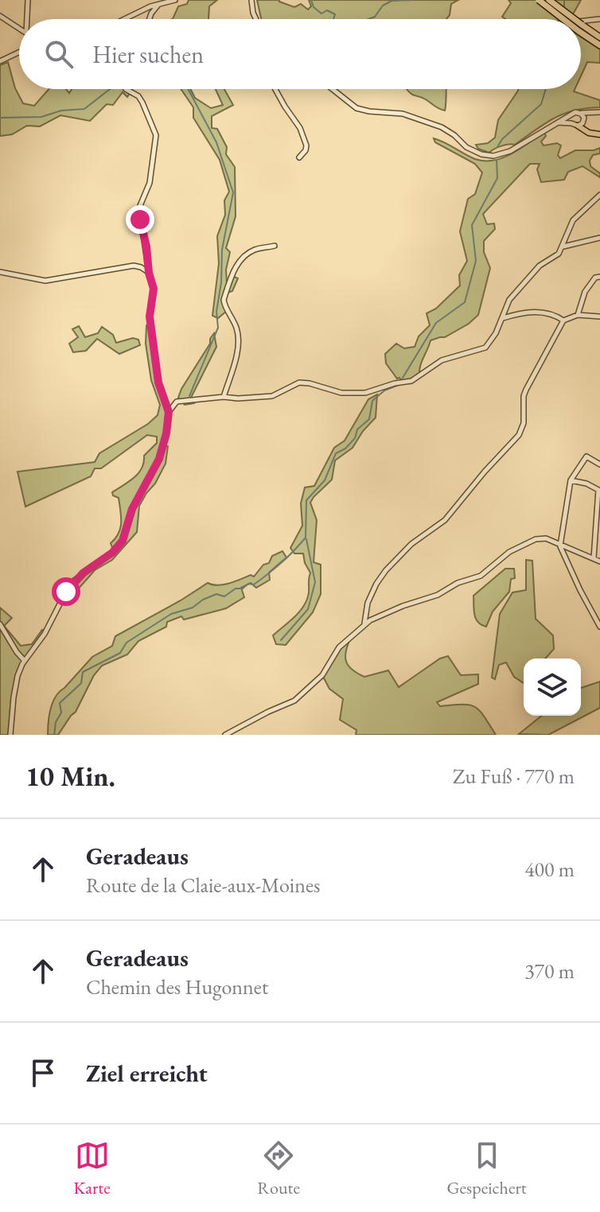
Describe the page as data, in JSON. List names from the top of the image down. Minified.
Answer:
{"page":{"search":"Hier suchen","heading":["10 Min.","Zu Fuß · 770 m"],"list":[["Geradeaus","Route de la Claie-aux-Moines","400 m"],["Geradeaus","Chemin des Hugonnet","370 m"],"Ziel erreicht"],"nav":["Karte","Route","Gespeichert"]}}
